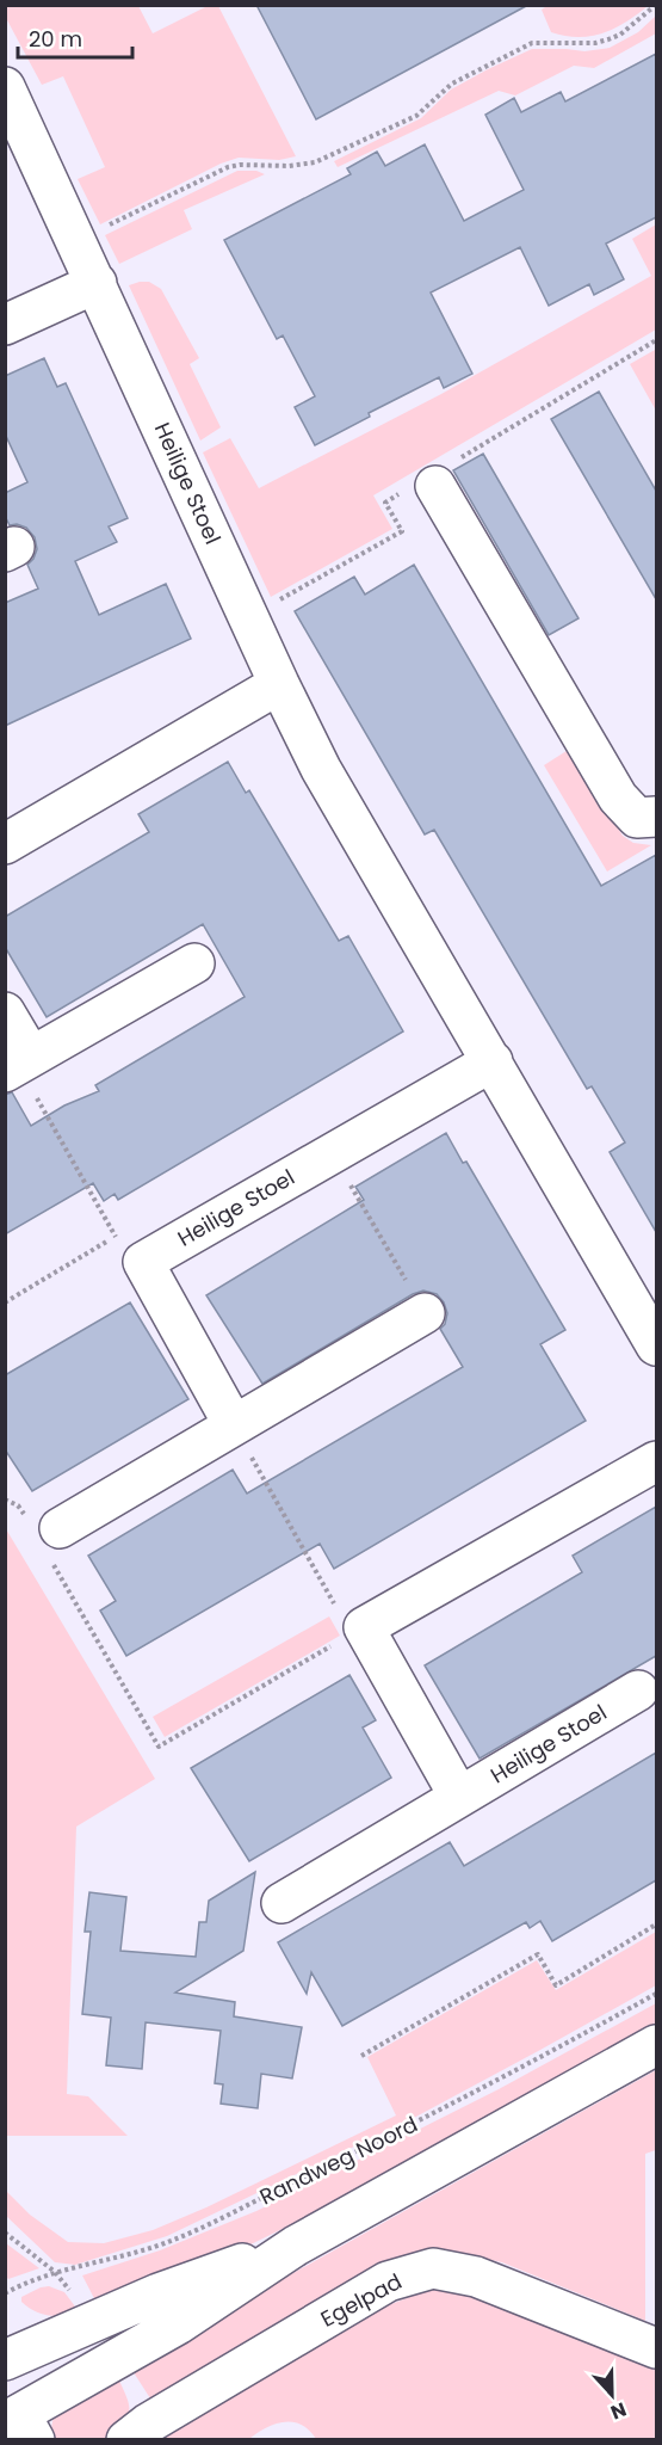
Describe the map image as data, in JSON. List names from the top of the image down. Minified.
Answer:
{"streets":{"street":["Heilige Stoel","Egelpad"],"path":["Randweg Noord"]},"scale_bar":"20 m","north":"bottom"}
